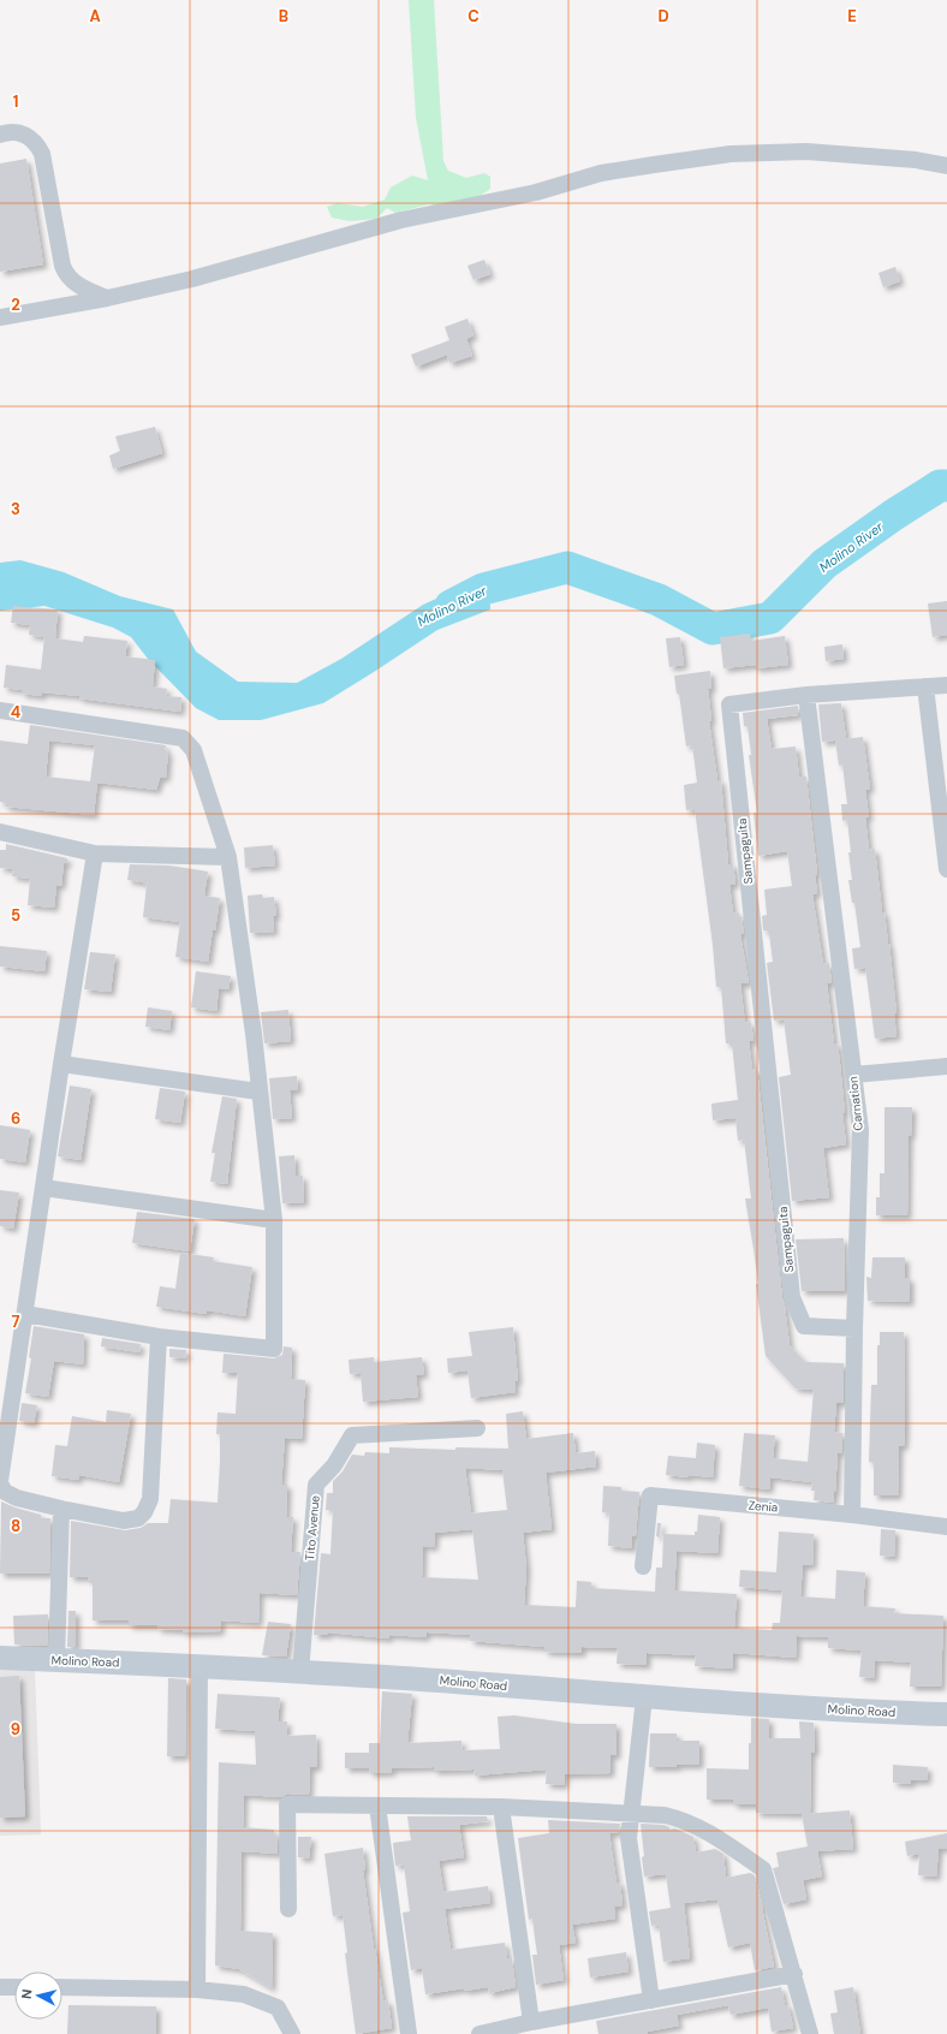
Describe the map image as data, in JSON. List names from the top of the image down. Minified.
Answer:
{"streets":{"main road":["Molino Road"],"street":["Sampaguita","Carnation","Zenia","Tito Avenue"]},"crossings":[["Sampaguita","Carnation"],["Carnation","Zenia"],["Tito Avenue","Molino Road"]],"water":["Molino River"],"north":"left","grid":{"columns":["A","B","C","D","E"],"rows":["1","2","3","4","5","6","7","8","9"]}}
